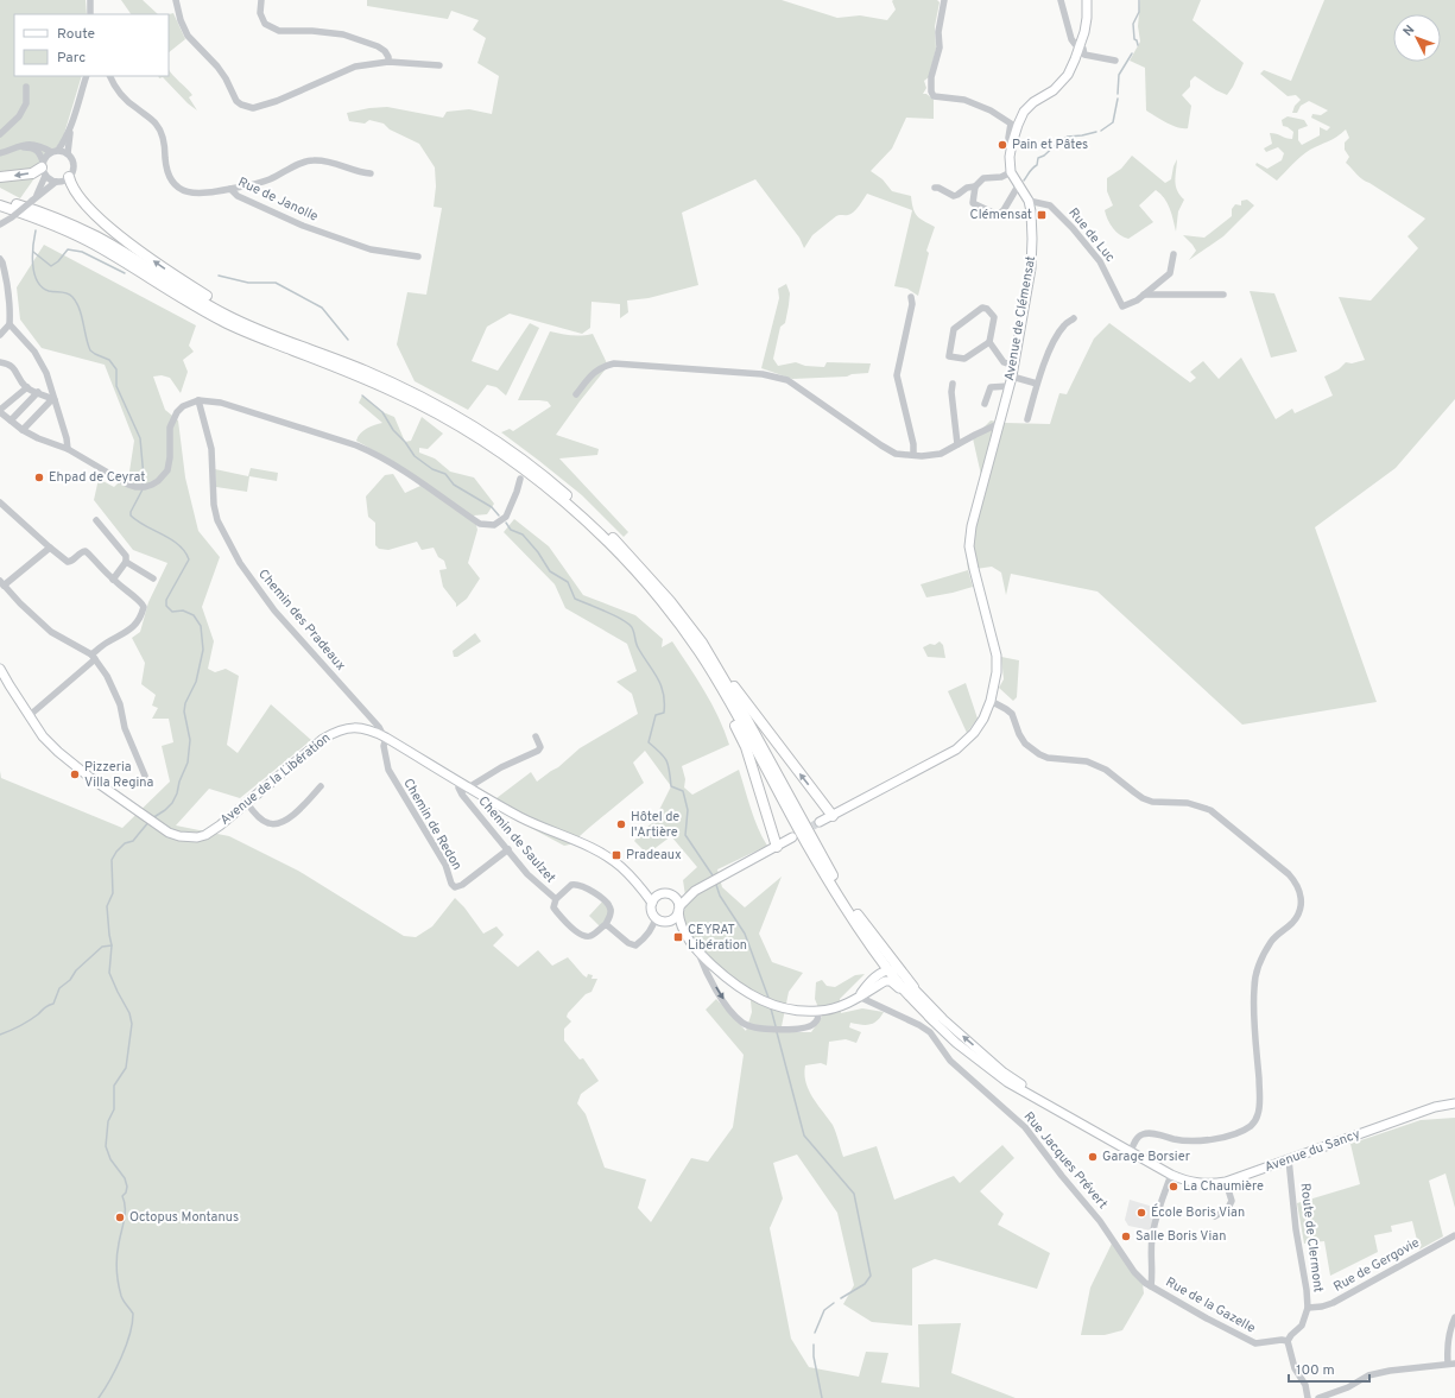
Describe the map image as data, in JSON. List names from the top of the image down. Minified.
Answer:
{"streets":{"main road":["Avenue de Clémensat","Avenue de la Libération","Avenue du Sancy"],"street":["Rue de Janolle","Rue de Luc","Chemin des Pradeaux","Chemin de Redon","Chemin de Saulzet","Rue Jacques Prévert","Route de Clermont","Rue de Gergovie","Rue de la Gazelle"]},"crossings":[["Rue de Luc","Avenue de Clémensat"],["Chemin des Pradeaux","Avenue de la Libération"],["Chemin des Pradeaux","Chemin de Redon"],["Avenue de la Libération","Chemin de Redon"],["Avenue de la Libération","Chemin de Saulzet"],["Chemin de Redon","Chemin de Saulzet"],["Avenue du Sancy","Route de Clermont"],["Rue Jacques Prévert","Rue de la Gazelle"],["Route de Clermont","Rue de Gergovie"],["Route de Clermont","Rue de la Gazelle"]],"places":{"other":["Pain et Pâtes","Ehpad de Ceyrat","Pizzeria Villa Regina","Hôtel de l'Artière","Garage Borsier","La Chaumière","École Boris Vian","Octopus Montanus","Salle Boris Vian"],"transit":["Clémensat","Pradeaux","CEYRAT Libération"]},"legend":["Route","Parc"],"scale_bar":"100 m","north":"top left"}
